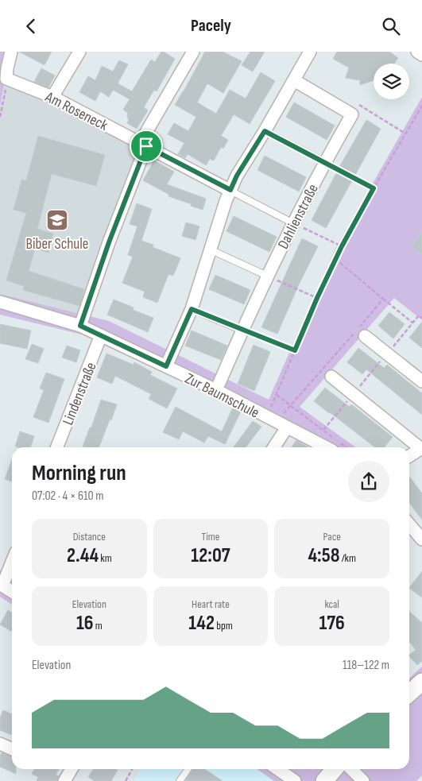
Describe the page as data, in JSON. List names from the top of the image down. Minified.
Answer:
{"streets":{"street":["Am Roseneck","Dahlienstraße","Lindenstraße","Zur Baumschule"]},"crossings":[["Lindenstraße","Zur Baumschule"]],"places":{"school or university":["Biber Schule"]},"page":{"header":"Pacely","heading":["Morning run","07:02 · 4 × 610 m"],"stats":[["Distance","2.44 km"],["Time","12:07"],["Pace","4:58 /km"],["Elevation","16 m"],["Heart rate","142 bpm"],["kcal","176"]],"chart":["Elevation","118–122 m"]}}
